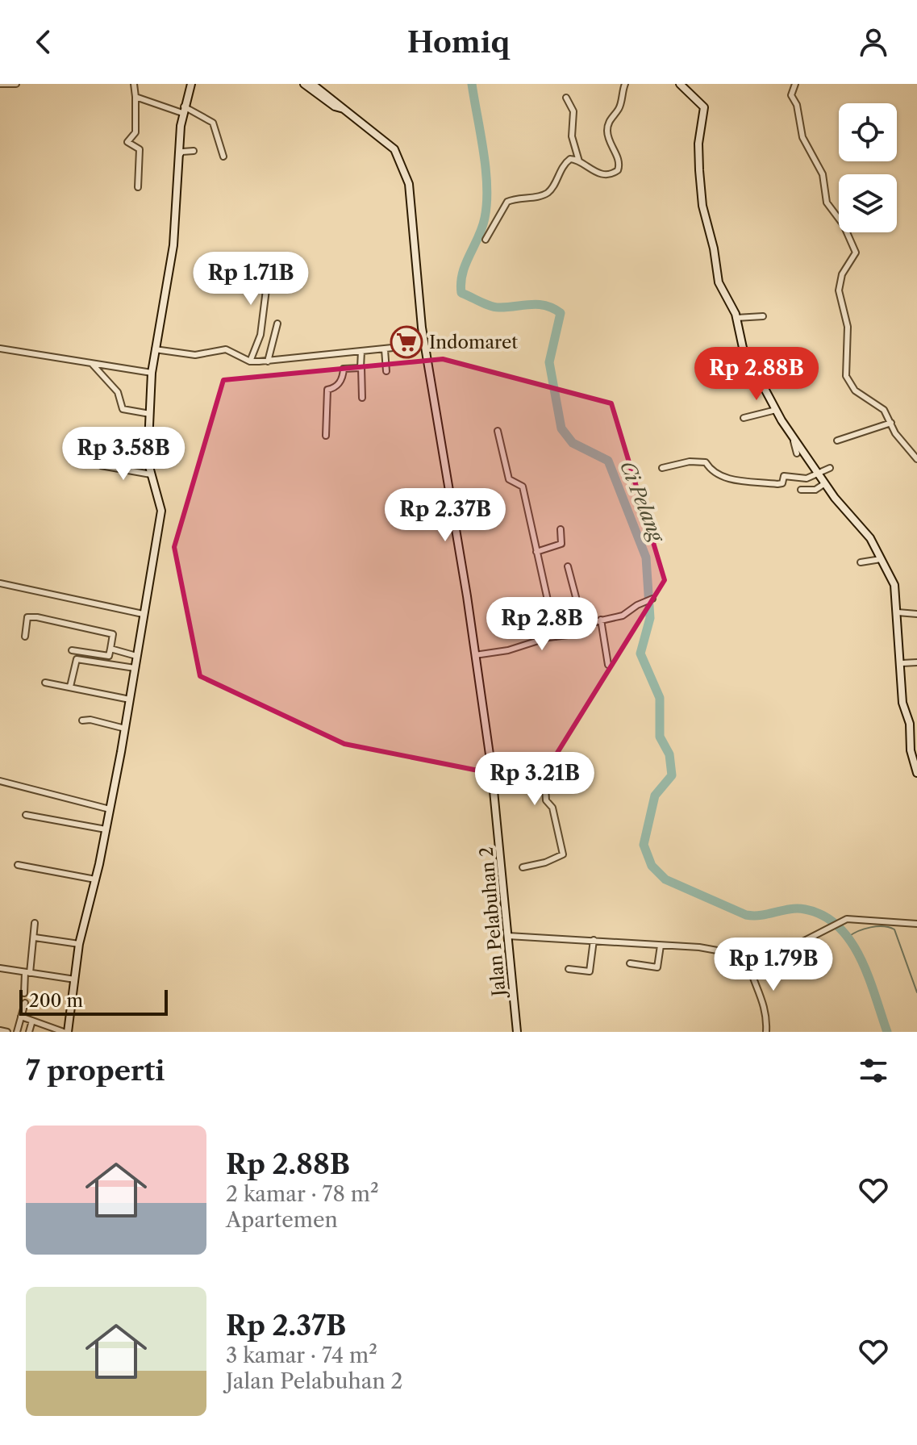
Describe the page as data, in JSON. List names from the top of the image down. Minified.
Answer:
{"streets":{"street":["Jalan Pelabuhan 2"]},"water":["Ci Pelang"],"places":{"supermarket":["Indomaret"]},"scale_bar":"200 m","page":{"header":"Homiq","price":["Rp 1.71B","Rp 2.88B","Rp 3.58B","Rp 2.37B","Rp 2.8B","Rp 3.21B","Rp 1.79B"],"scale":"200 m","heading":"7 properti","list":[{"name":"Rp 2.88B","note":"2 kamar · 78 m² · Apartemen"},{"name":"Rp 2.37B","note":"3 kamar · 74 m² · Jalan Pelabuhan 2"}]}}
